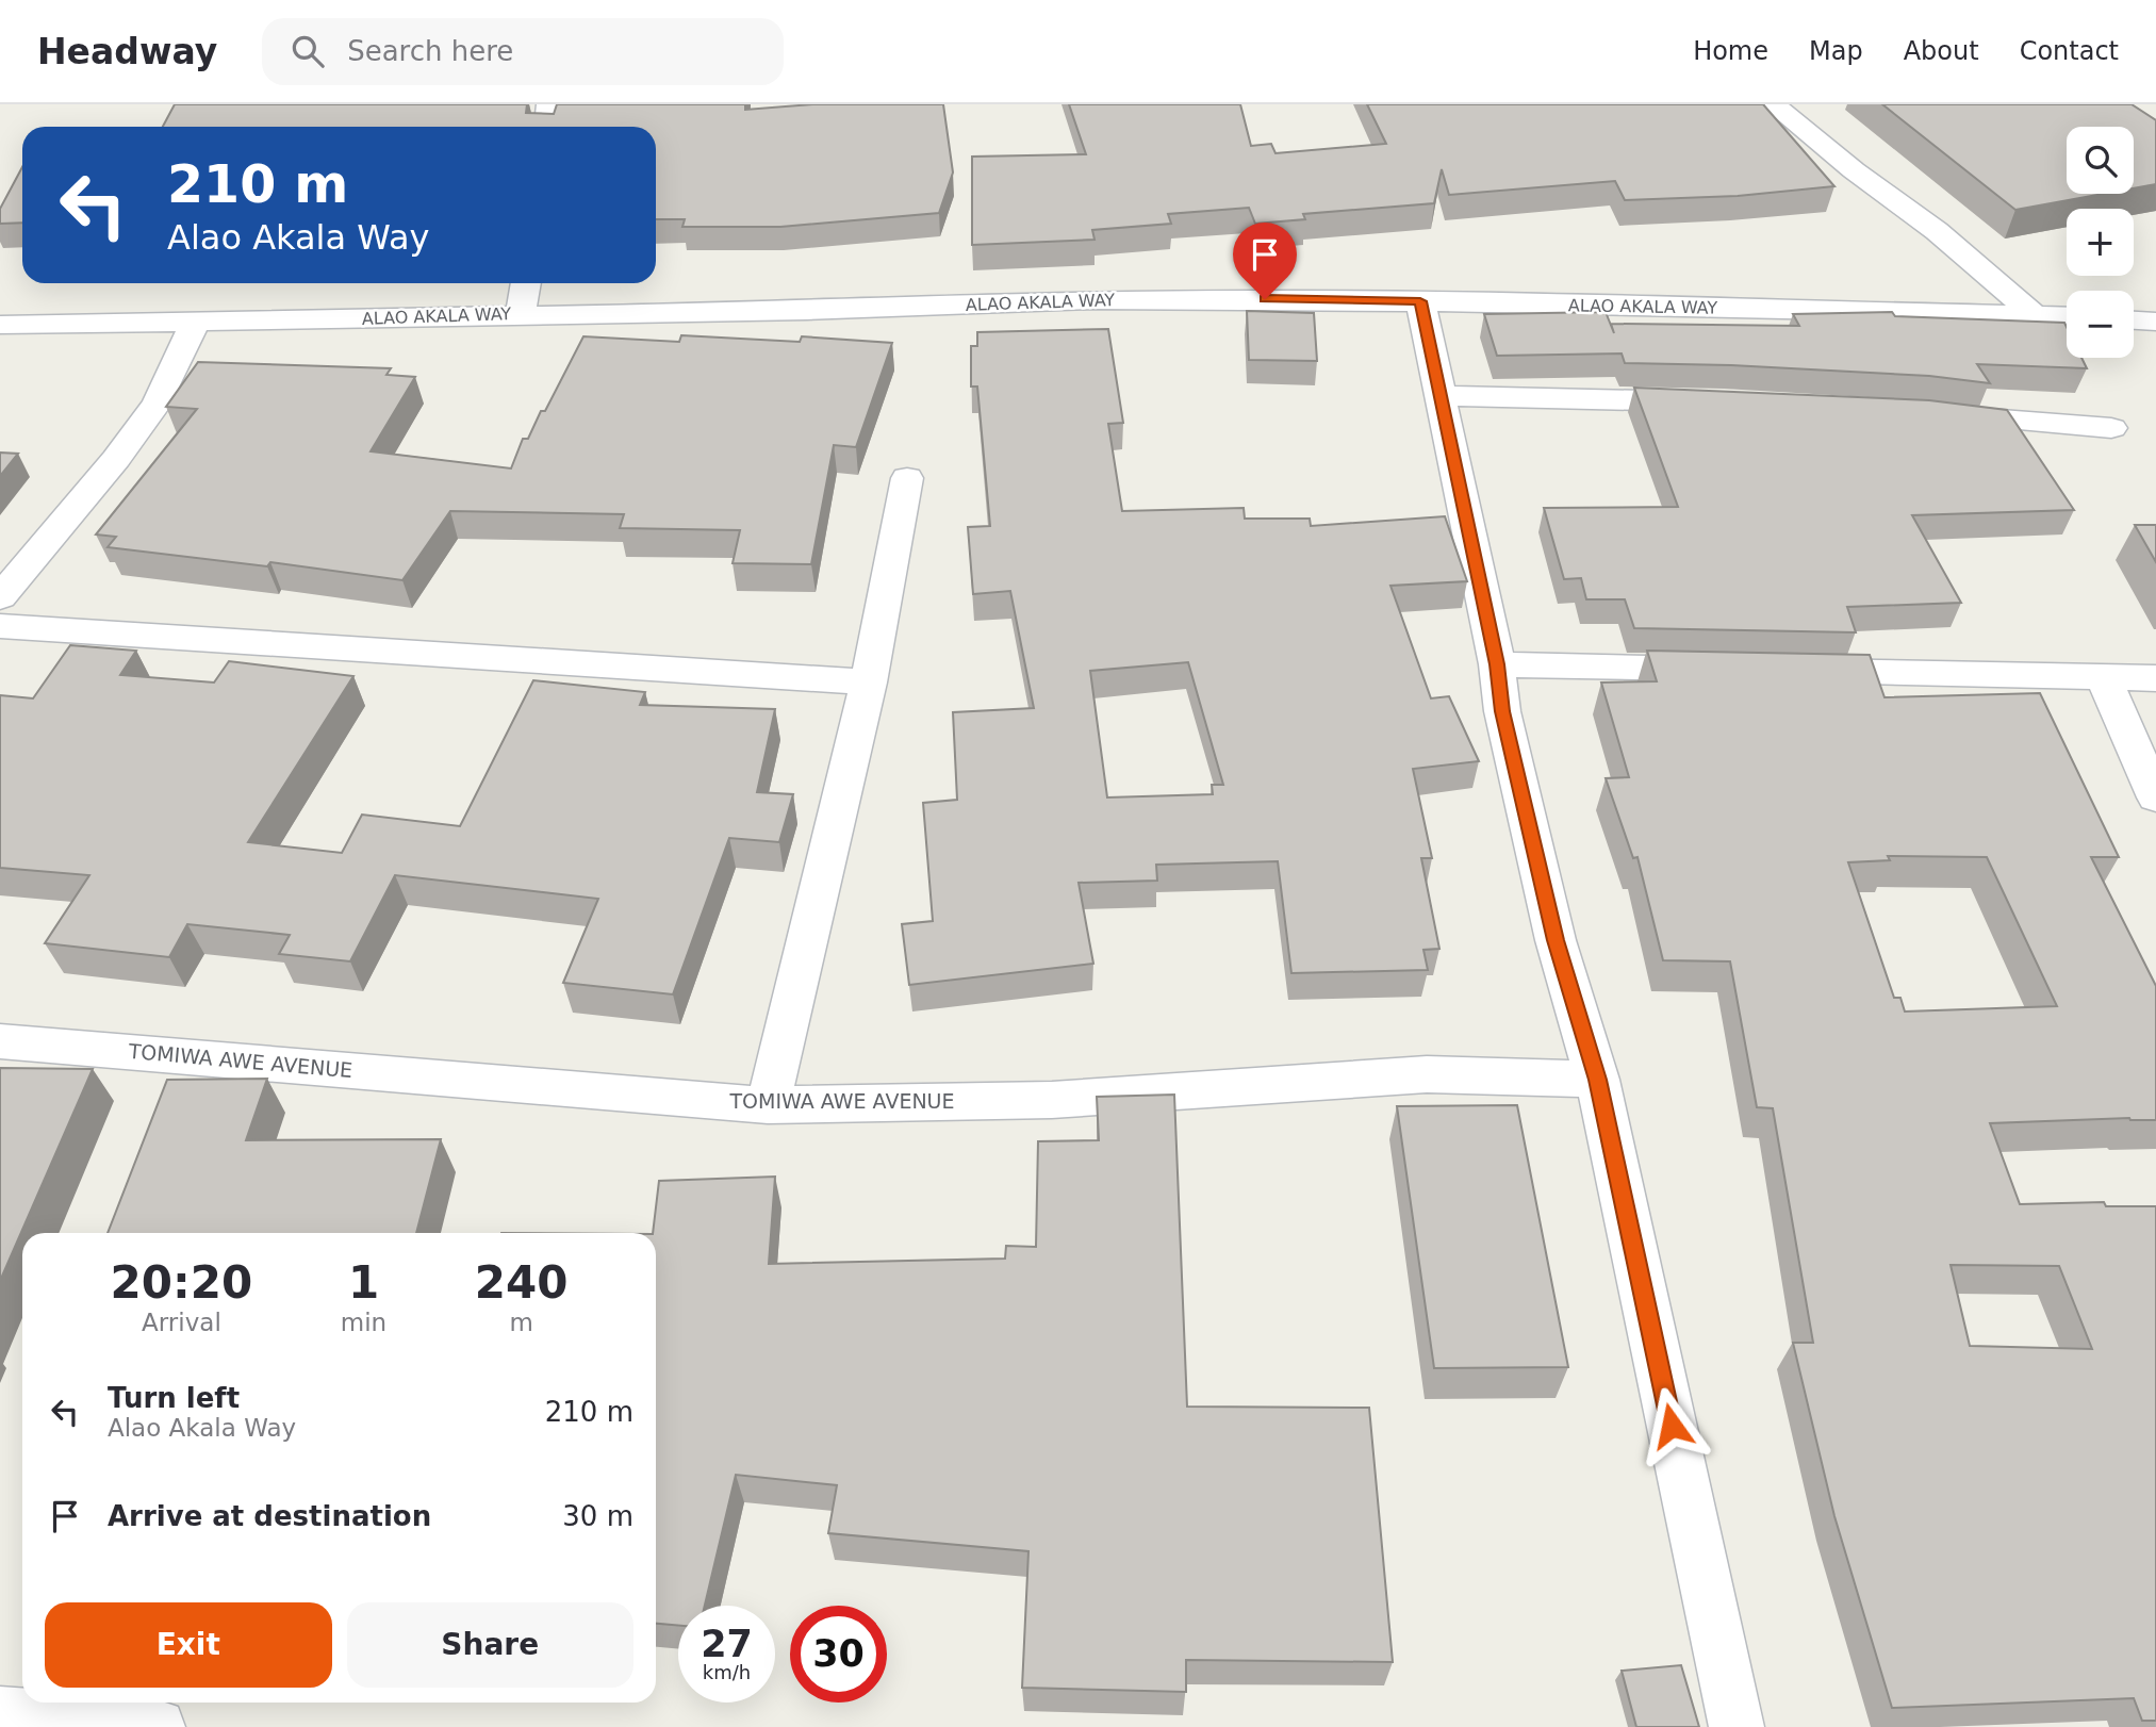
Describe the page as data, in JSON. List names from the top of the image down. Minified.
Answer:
{"streets":{"street":["ALAO AKALA WAY","TOMIWA AWE AVENUE"]},"page":{"header":"Headway","search":"Search here","nav":["Home","Map","About","Contact"],"map_buttons":["+","−"],"turn":["210 m","Alao Akala Way"],"eta":["20:20","Arrival","1","min","240","m"],"list":[{"name":"Turn left","note":"Alao Akala Way","value":"210 m"},{"name":"Arrive at destination","value":"30 m"}],"buttons":["Exit","Share"],"speed":"27 km/h","limit":"30"}}
